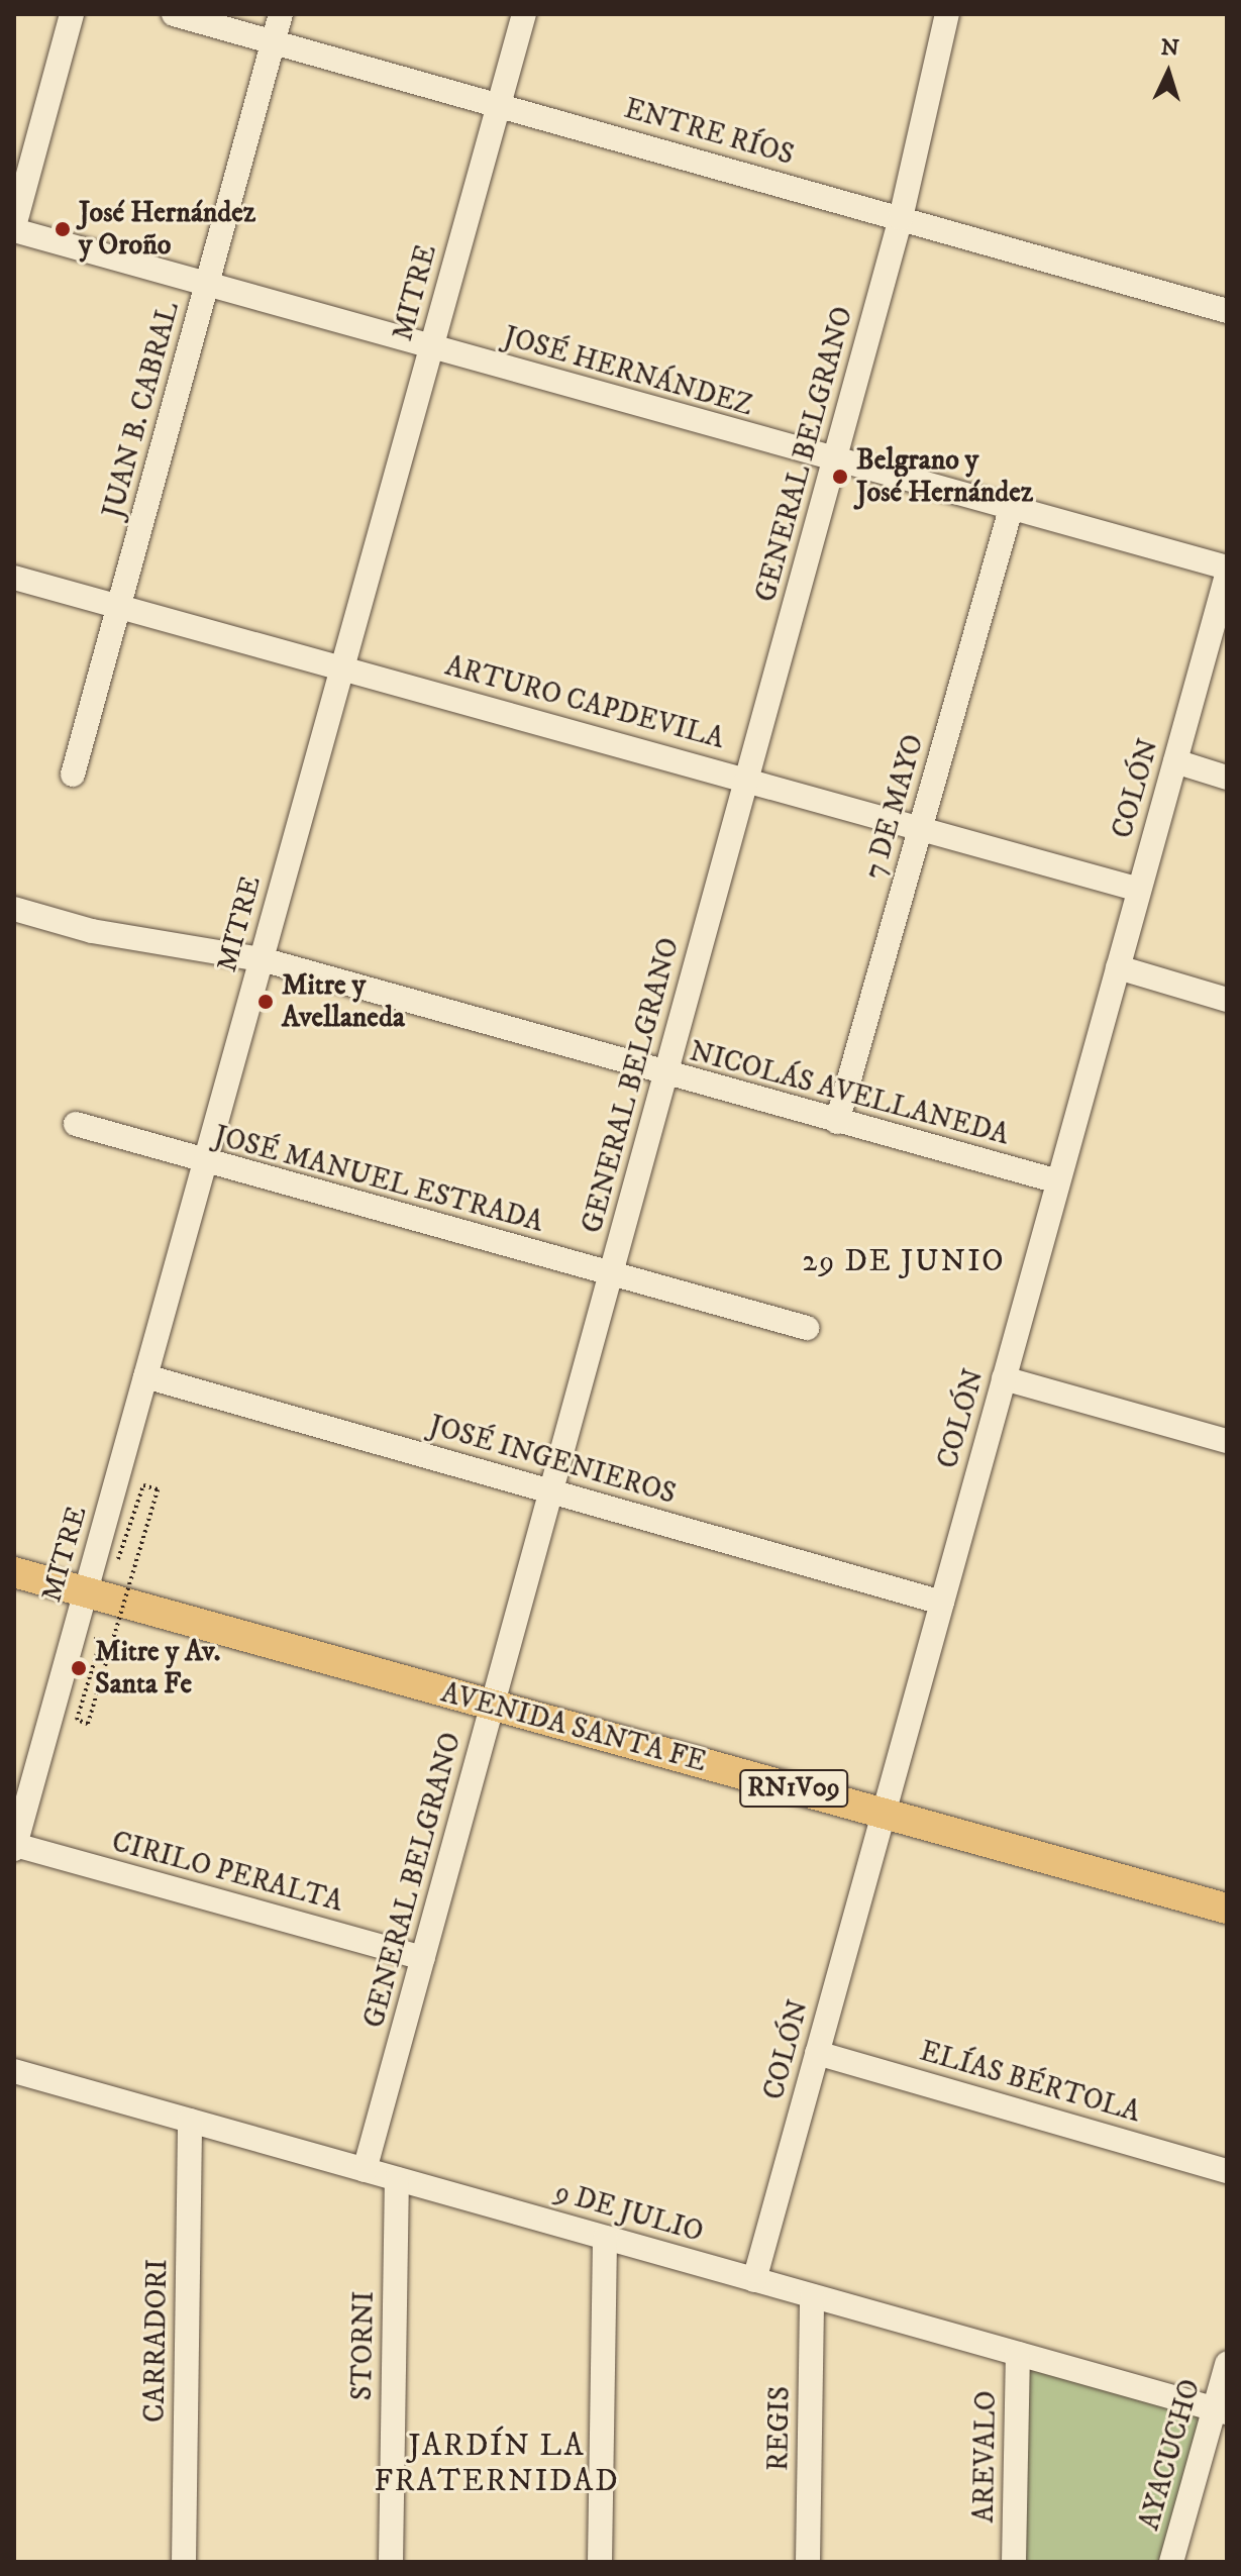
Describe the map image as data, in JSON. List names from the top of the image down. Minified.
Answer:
{"streets":{"main road":["AVENIDA SANTA FE","RN1V09"],"street":["ENTRE RÍOS","MITRE","JOSÉ HERNÁNDEZ","JUAN B. CABRAL","GENERAL BELGRANO","ARTURO CAPDEVILA","COLÓN","7 DE MAYO","NICOLÁS AVELLANEDA","JOSÉ MANUEL ESTRADA","JOSÉ INGENIEROS","CIRILO PERALTA","ELÍAS BÉRTOLA","9 DE JULIO","CARRADORI","STORNI","REGIS","AYACUCHO","AREVALO"]},"crossings":[["ENTRE RÍOS","MITRE"],["ENTRE RÍOS","JUAN B. CABRAL"],["ENTRE RÍOS","GENERAL BELGRANO"],["MITRE","JOSÉ HERNÁNDEZ"],["MITRE","ARTURO CAPDEVILA"],["MITRE","NICOLÁS AVELLANEDA"],["MITRE","JOSÉ MANUEL ESTRADA"],["MITRE","JOSÉ INGENIEROS"],["MITRE","AVENIDA SANTA FE"],["MITRE","CIRILO PERALTA"],["JOSÉ HERNÁNDEZ","JUAN B. CABRAL"],["JOSÉ HERNÁNDEZ","GENERAL BELGRANO"],["JOSÉ HERNÁNDEZ","7 DE MAYO"],["JUAN B. CABRAL","ARTURO CAPDEVILA"],["GENERAL BELGRANO","ARTURO CAPDEVILA"],["GENERAL BELGRANO","NICOLÁS AVELLANEDA"],["GENERAL BELGRANO","JOSÉ MANUEL ESTRADA"],["GENERAL BELGRANO","JOSÉ INGENIEROS"],["GENERAL BELGRANO","AVENIDA SANTA FE"],["GENERAL BELGRANO","CIRILO PERALTA"],["GENERAL BELGRANO","9 DE JULIO"],["ARTURO CAPDEVILA","COLÓN"],["ARTURO CAPDEVILA","7 DE MAYO"],["COLÓN","NICOLÁS AVELLANEDA"],["COLÓN","JOSÉ INGENIEROS"],["COLÓN","AVENIDA SANTA FE"],["COLÓN","ELÍAS BÉRTOLA"],["COLÓN","9 DE JULIO"],["7 DE MAYO","NICOLÁS AVELLANEDA"],["9 DE JULIO","CARRADORI"],["9 DE JULIO","STORNI"],["9 DE JULIO","REGIS"],["9 DE JULIO","AYACUCHO"],["9 DE JULIO","AREVALO"]],"districts":["29 DE JUNIO","JARDÍN LA FRATERNIDAD"],"places":["José Hernández y Oroño","Belgrano y José Hernández","Mitre y Avellaneda","Mitre y Av. Santa Fe"],"north":"top"}
